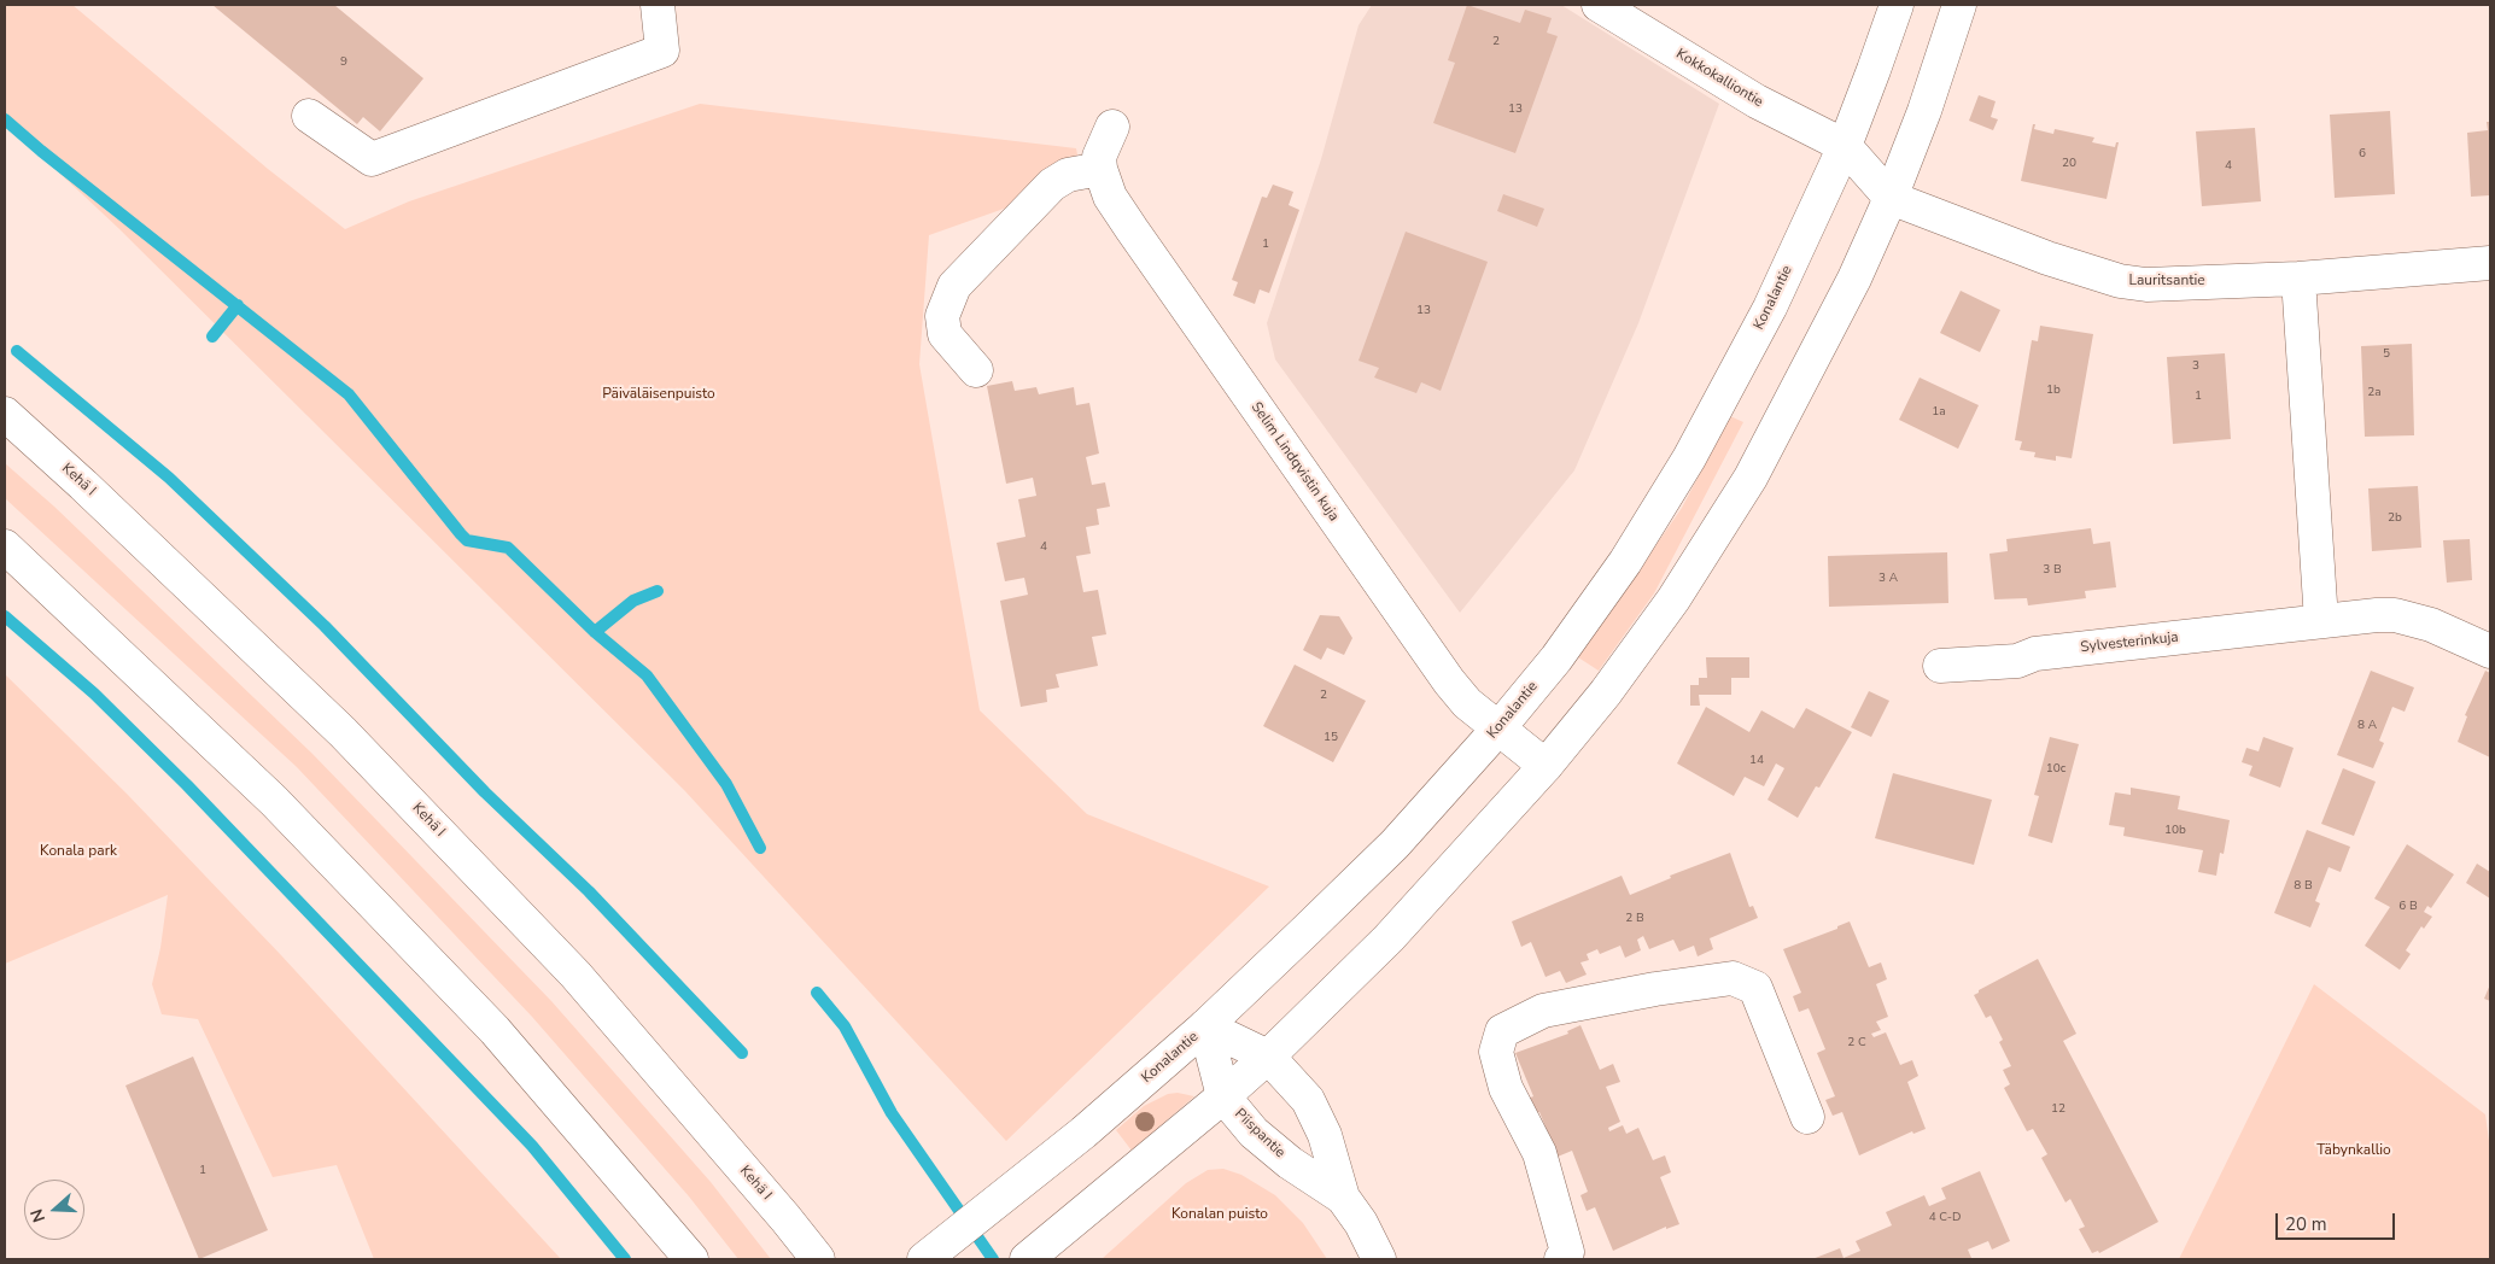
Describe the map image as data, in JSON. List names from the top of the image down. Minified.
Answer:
{"streets":{"main road":["Kokkokalliontie","Lauritsantie","Konalantie","Selim Lindqvistin kuja","Kehä I","Sylvesterinkuja","Piispantie"]},"crossings":[["Kokkokalliontie","Lauritsantie"],["Kokkokalliontie","Konalantie"],["Lauritsantie","Konalantie"],["Konalantie","Selim Lindqvistin kuja"],["Konalantie","Piispantie"]],"parks":["Päiväläisenpuisto","Konala park","Täbynkallio","Konalan puisto"],"house_numbers":["2","9","13","6","20","4","1","13","5","3","1b","2a","1","1a","2b","4","3 B","3 A","2","8 A","15","14","10c","10b","8 B","6 B","2 B","2 C","12","1","4 C-D"],"scale_bar":"20 m","north":"left"}
